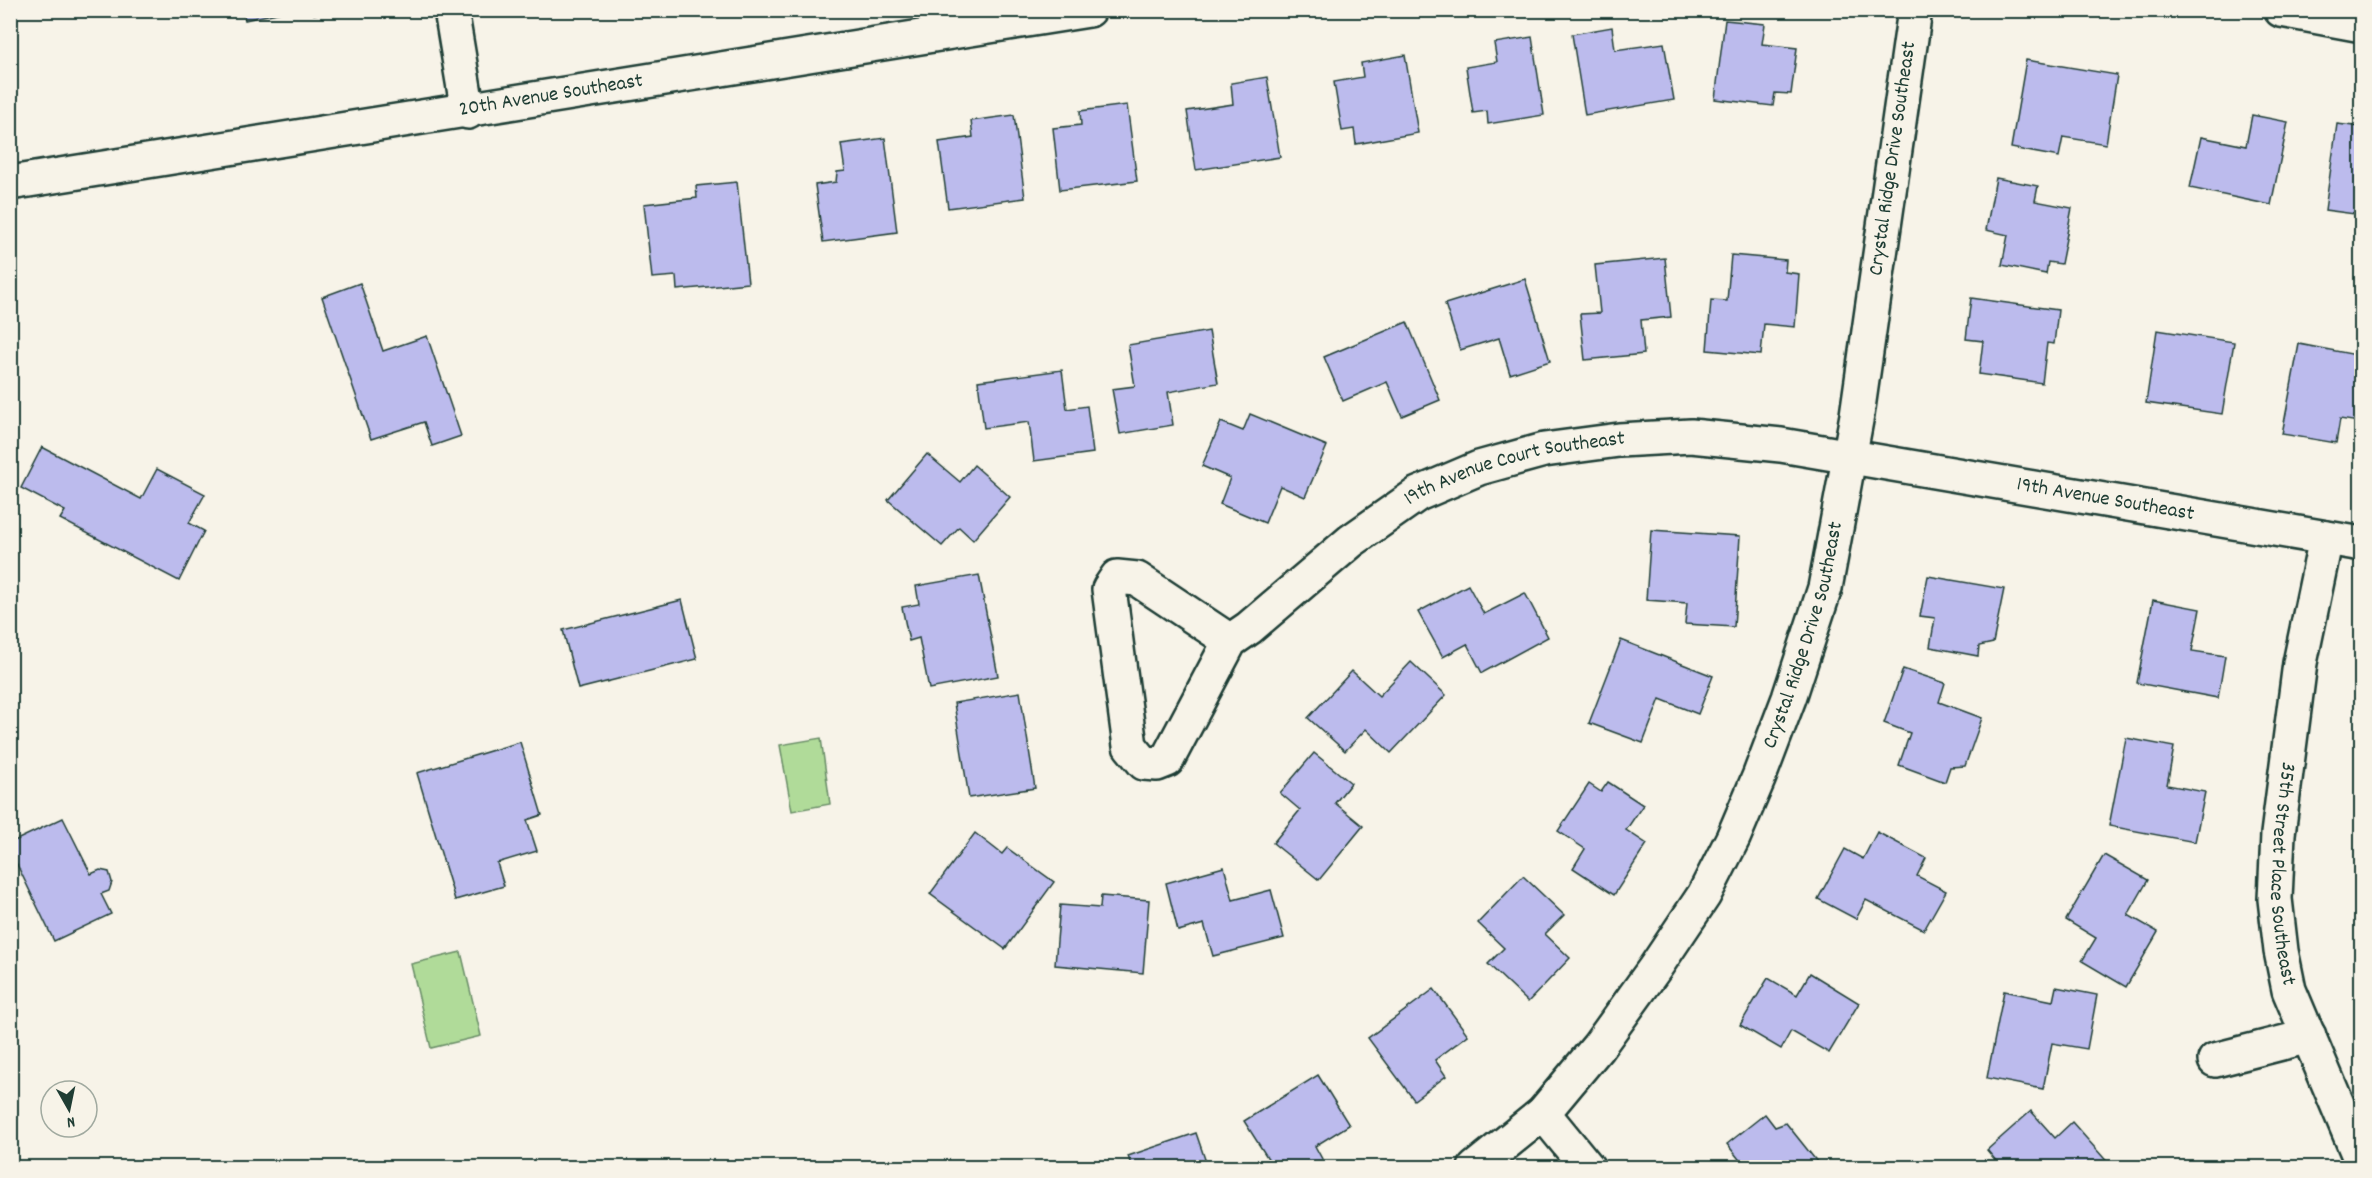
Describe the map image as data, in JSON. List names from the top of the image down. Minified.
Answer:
{"streets":{"street":["20th Avenue Southeast","Crystal Ridge Drive Southeast","19th Avenue Court Southeast","19th Avenue Southeast","35th Street Place Southeast"]},"crossings":[["Crystal Ridge Drive Southeast","19th Avenue Court Southeast"],["Crystal Ridge Drive Southeast","19th Avenue Southeast"],["19th Avenue Court Southeast","19th Avenue Southeast"],["19th Avenue Southeast","35th Street Place Southeast"]],"north":"bottom"}
